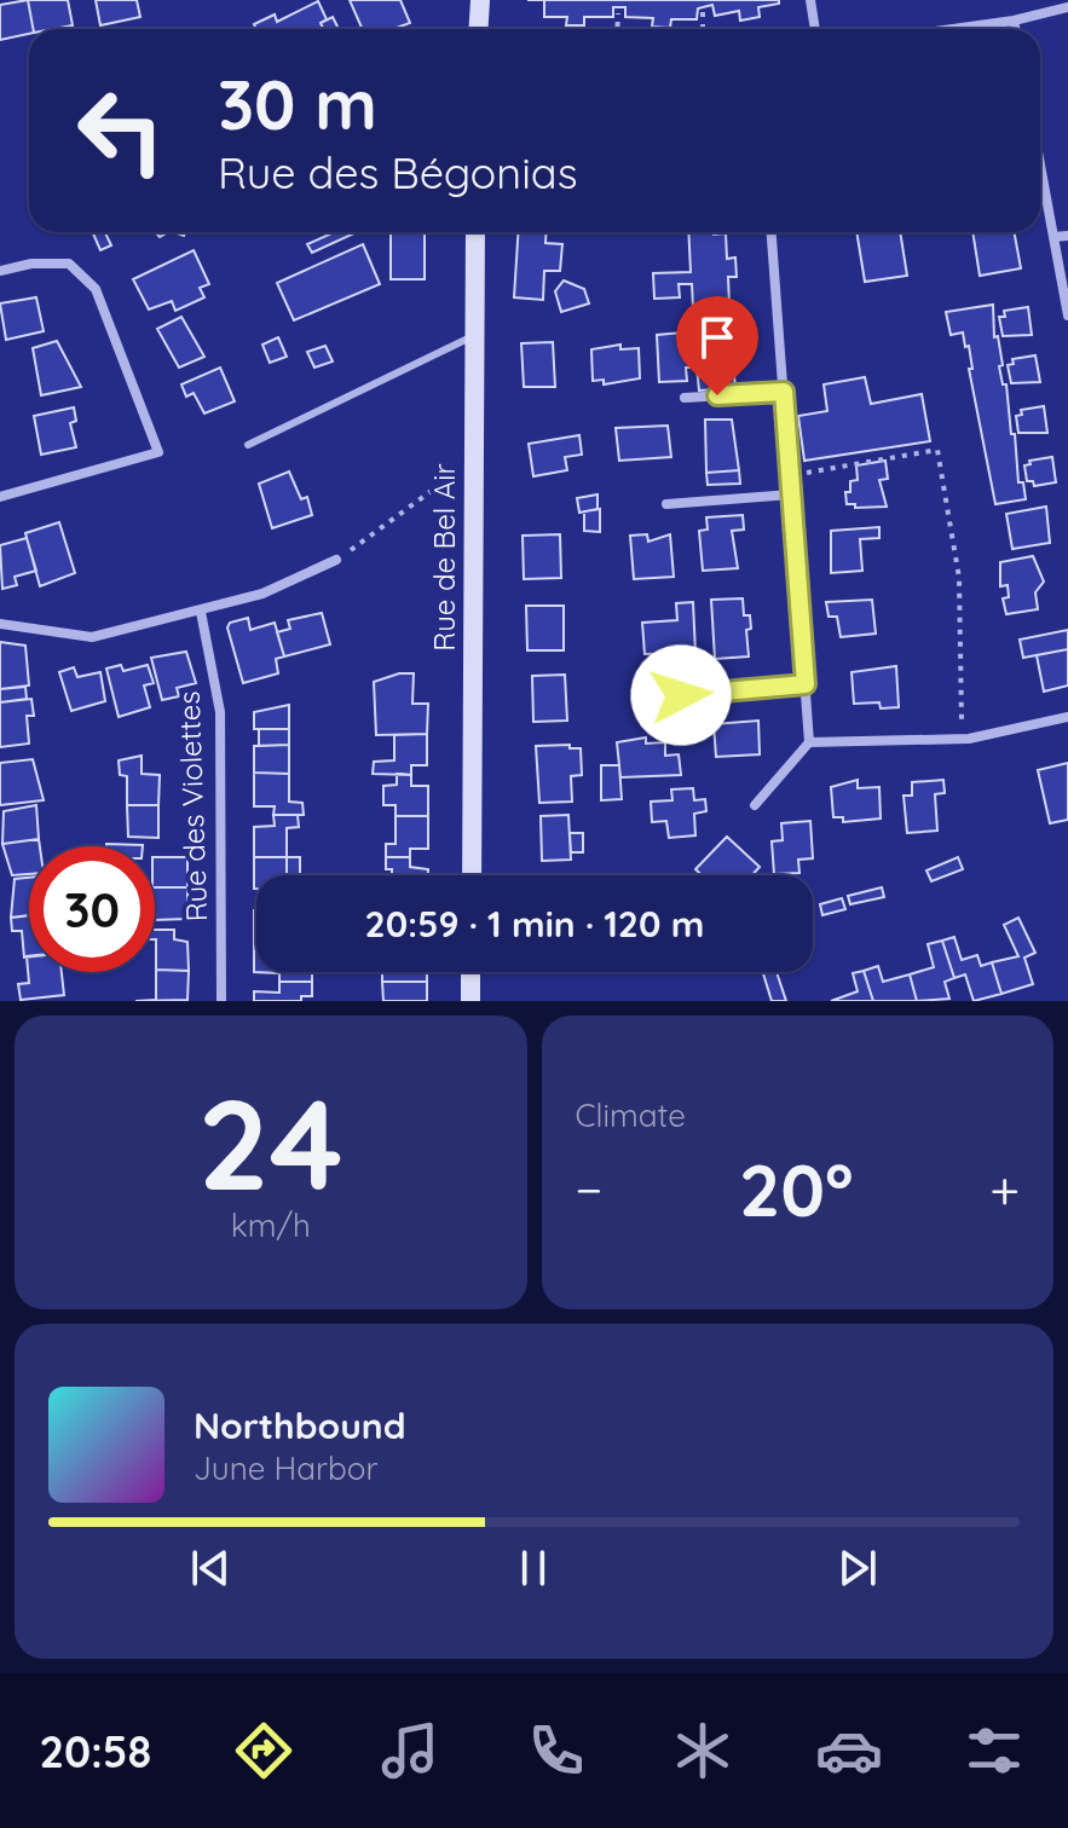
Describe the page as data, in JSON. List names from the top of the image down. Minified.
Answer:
{"streets":{"main road":["Rue de Bel Air"],"street":["Rue des Violettes"]},"page":{"turn":["30 m","Rue des Bégonias"],"limit":"30","trip":"20:59 · 1 min · 120 m","tile":[["24","km/h"],"Climate"],"heat":["−","20°","+"],"song":["Northbound","June Harbor"],"tabs":"20:58"}}
